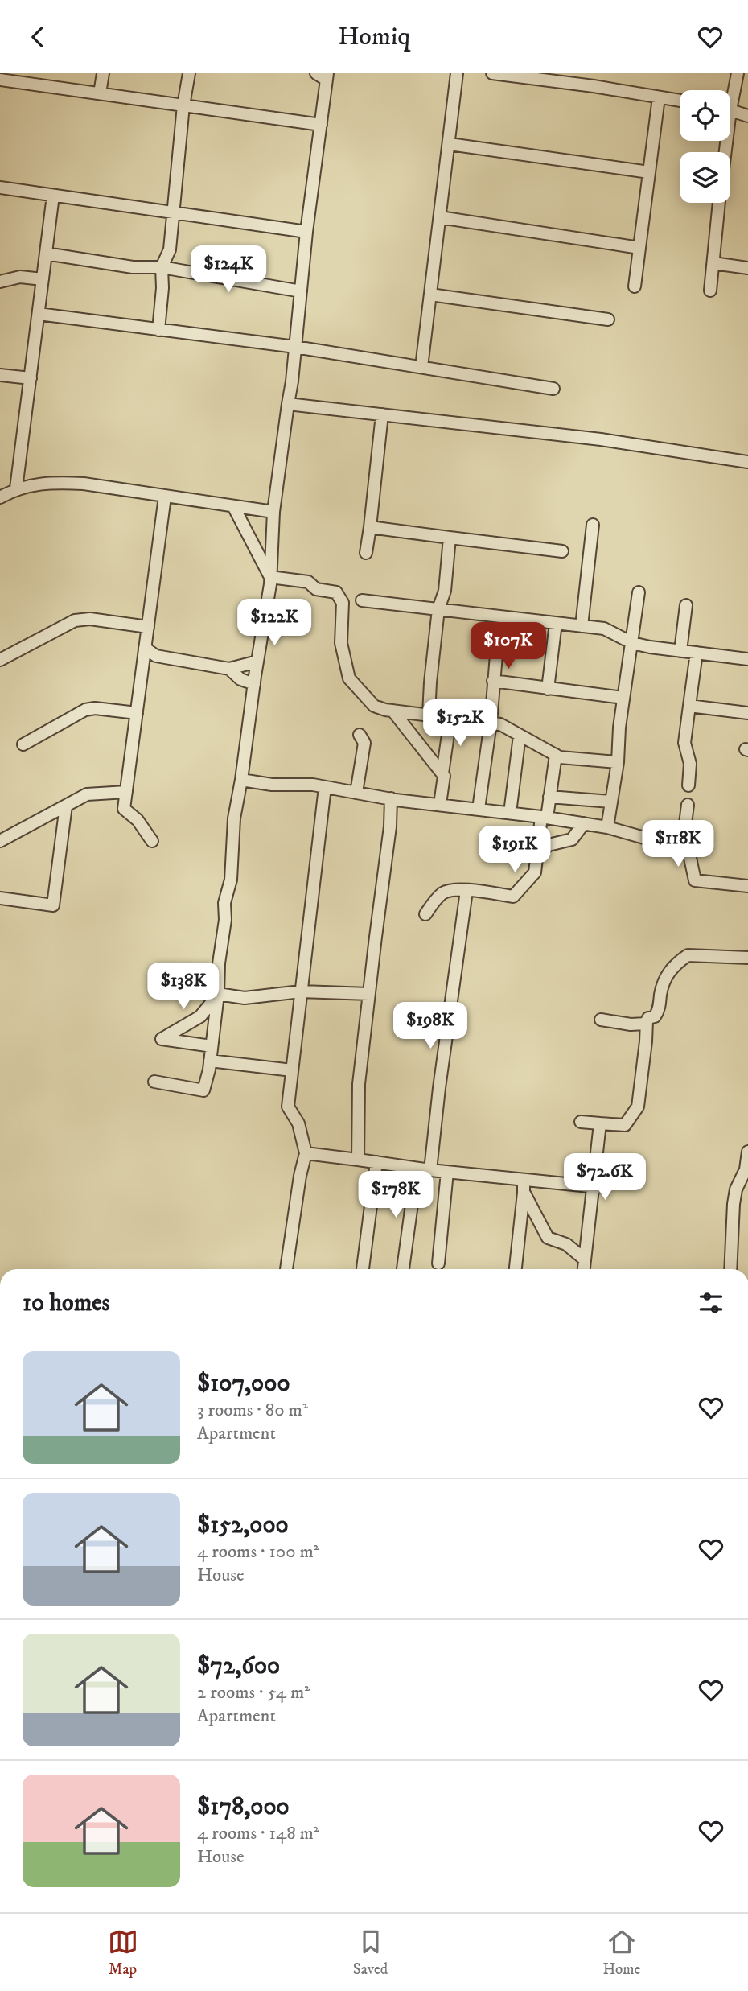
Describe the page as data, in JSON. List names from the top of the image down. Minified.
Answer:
{"page":{"header":"Homiq","price":["$124K","$122K","$107K","$152K","$118K","$191K","$138K","$198K","$72.6K","$178K"],"heading":"10 homes","list":[{"name":"$107,000","note":"3 rooms · 80 m² · Apartment"},{"name":"$152,000","note":"4 rooms · 100 m² · House"},{"name":"$72,600","note":"2 rooms · 54 m² · Apartment"},{"name":"$178,000","note":"4 rooms · 148 m² · House"}],"tabs":["Map","Saved","Home"]}}
